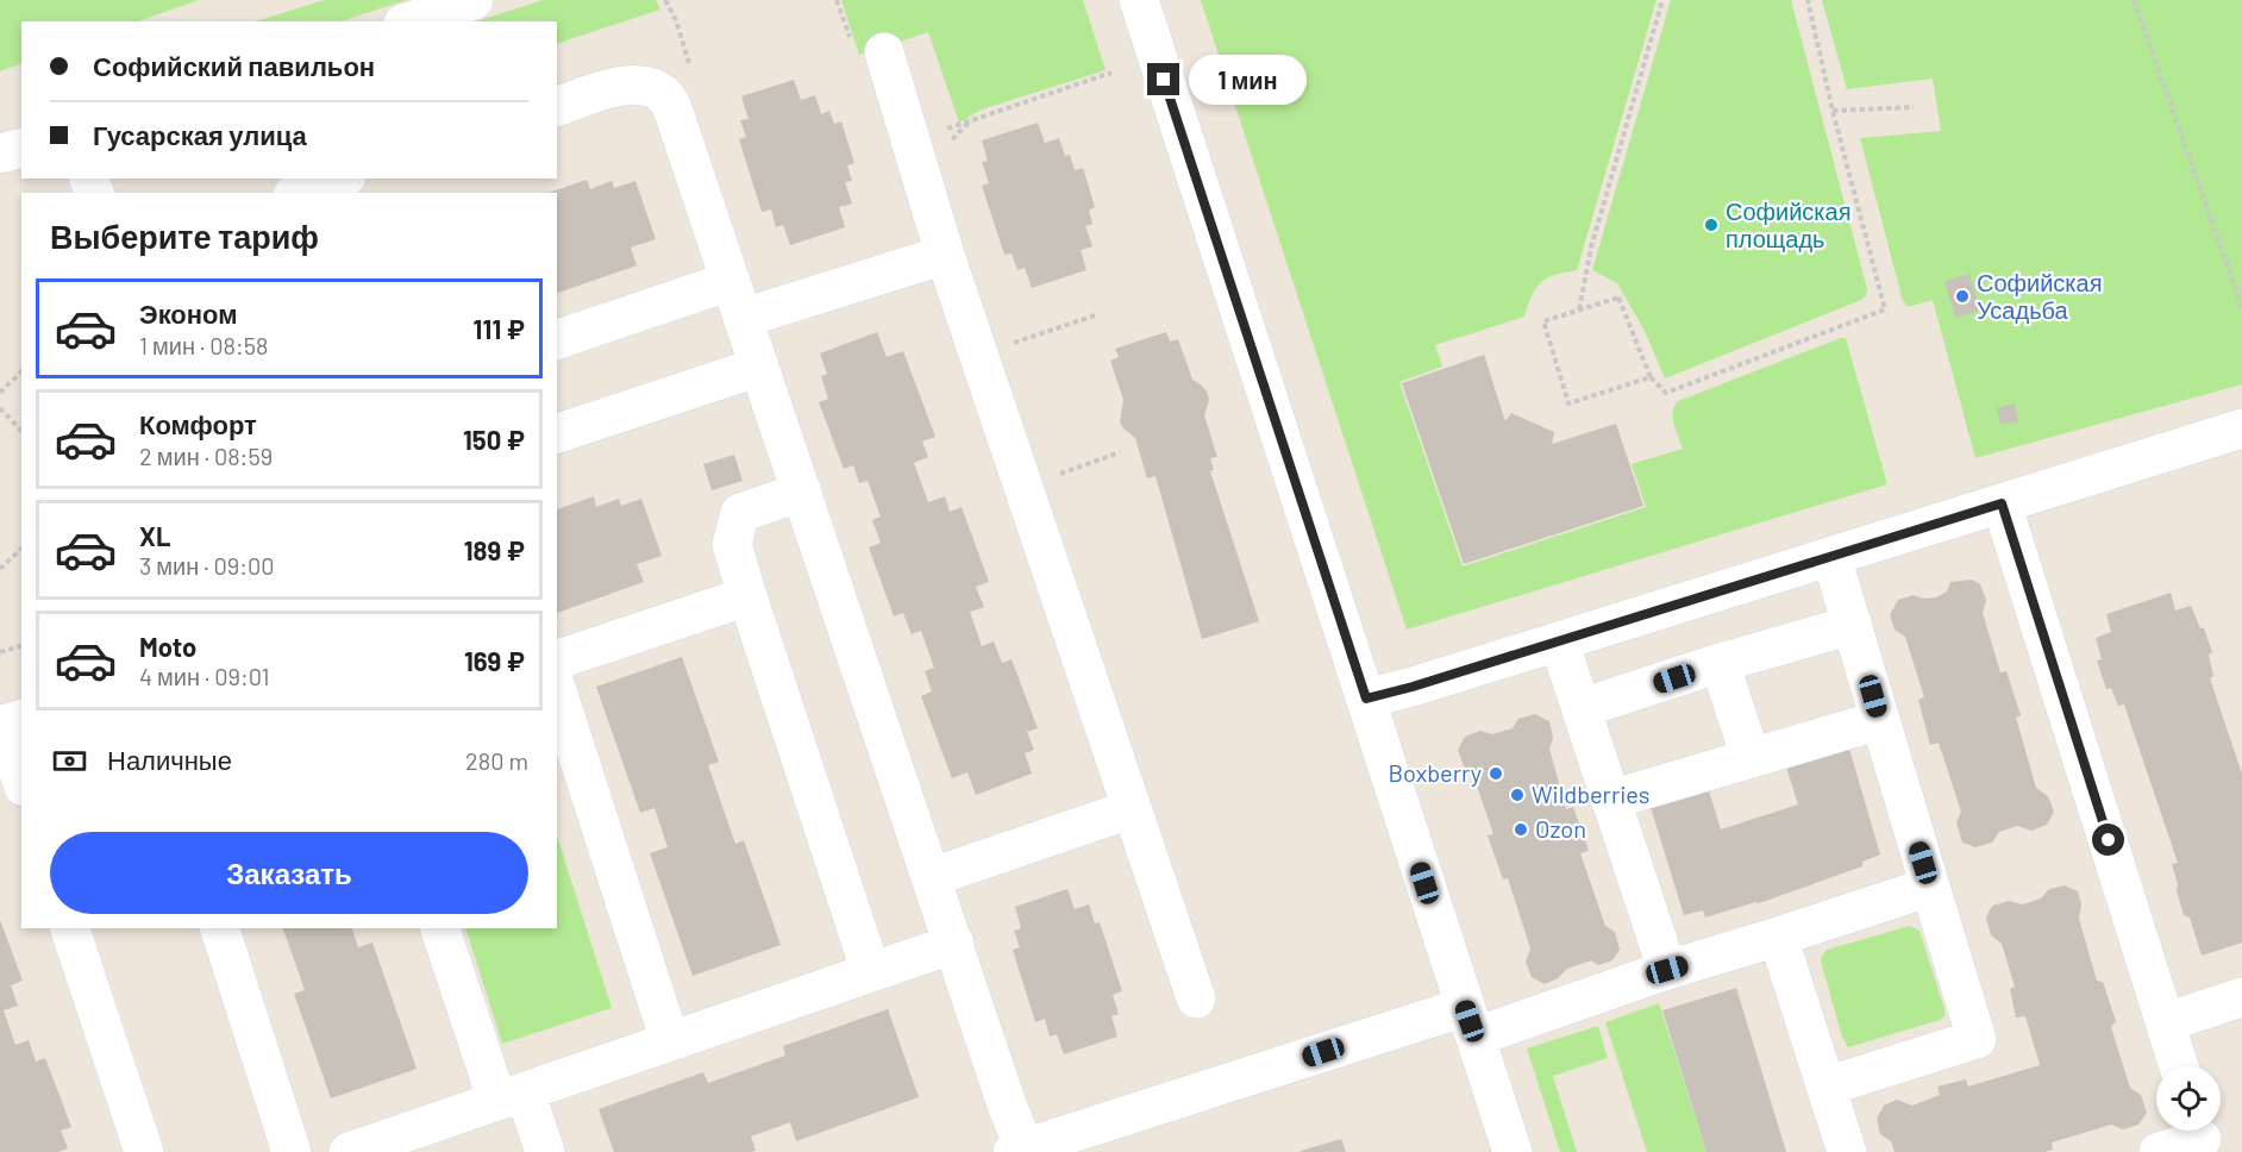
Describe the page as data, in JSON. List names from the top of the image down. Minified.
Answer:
{"places":["Софийская площадь","Софийская Усадьба","Boxberry","Wildberries","Ozon"],"page":{"banner":["Софийский павильон","Гусарская улица"],"bubble":"1 мин","heading":"Выберите тариф","list":[{"name":"Эконом","note":"1 мин · 08:58","value":"111 ₽"},{"name":"Комфорт","note":"2 мин · 08:59","value":"150 ₽"},{"name":"XL","note":"3 мин · 09:00","value":"189 ₽"},{"name":"Moto","note":"4 мин · 09:01","value":"169 ₽"}],"pay":["Наличные","280 m"],"buttons":"Заказать"}}
